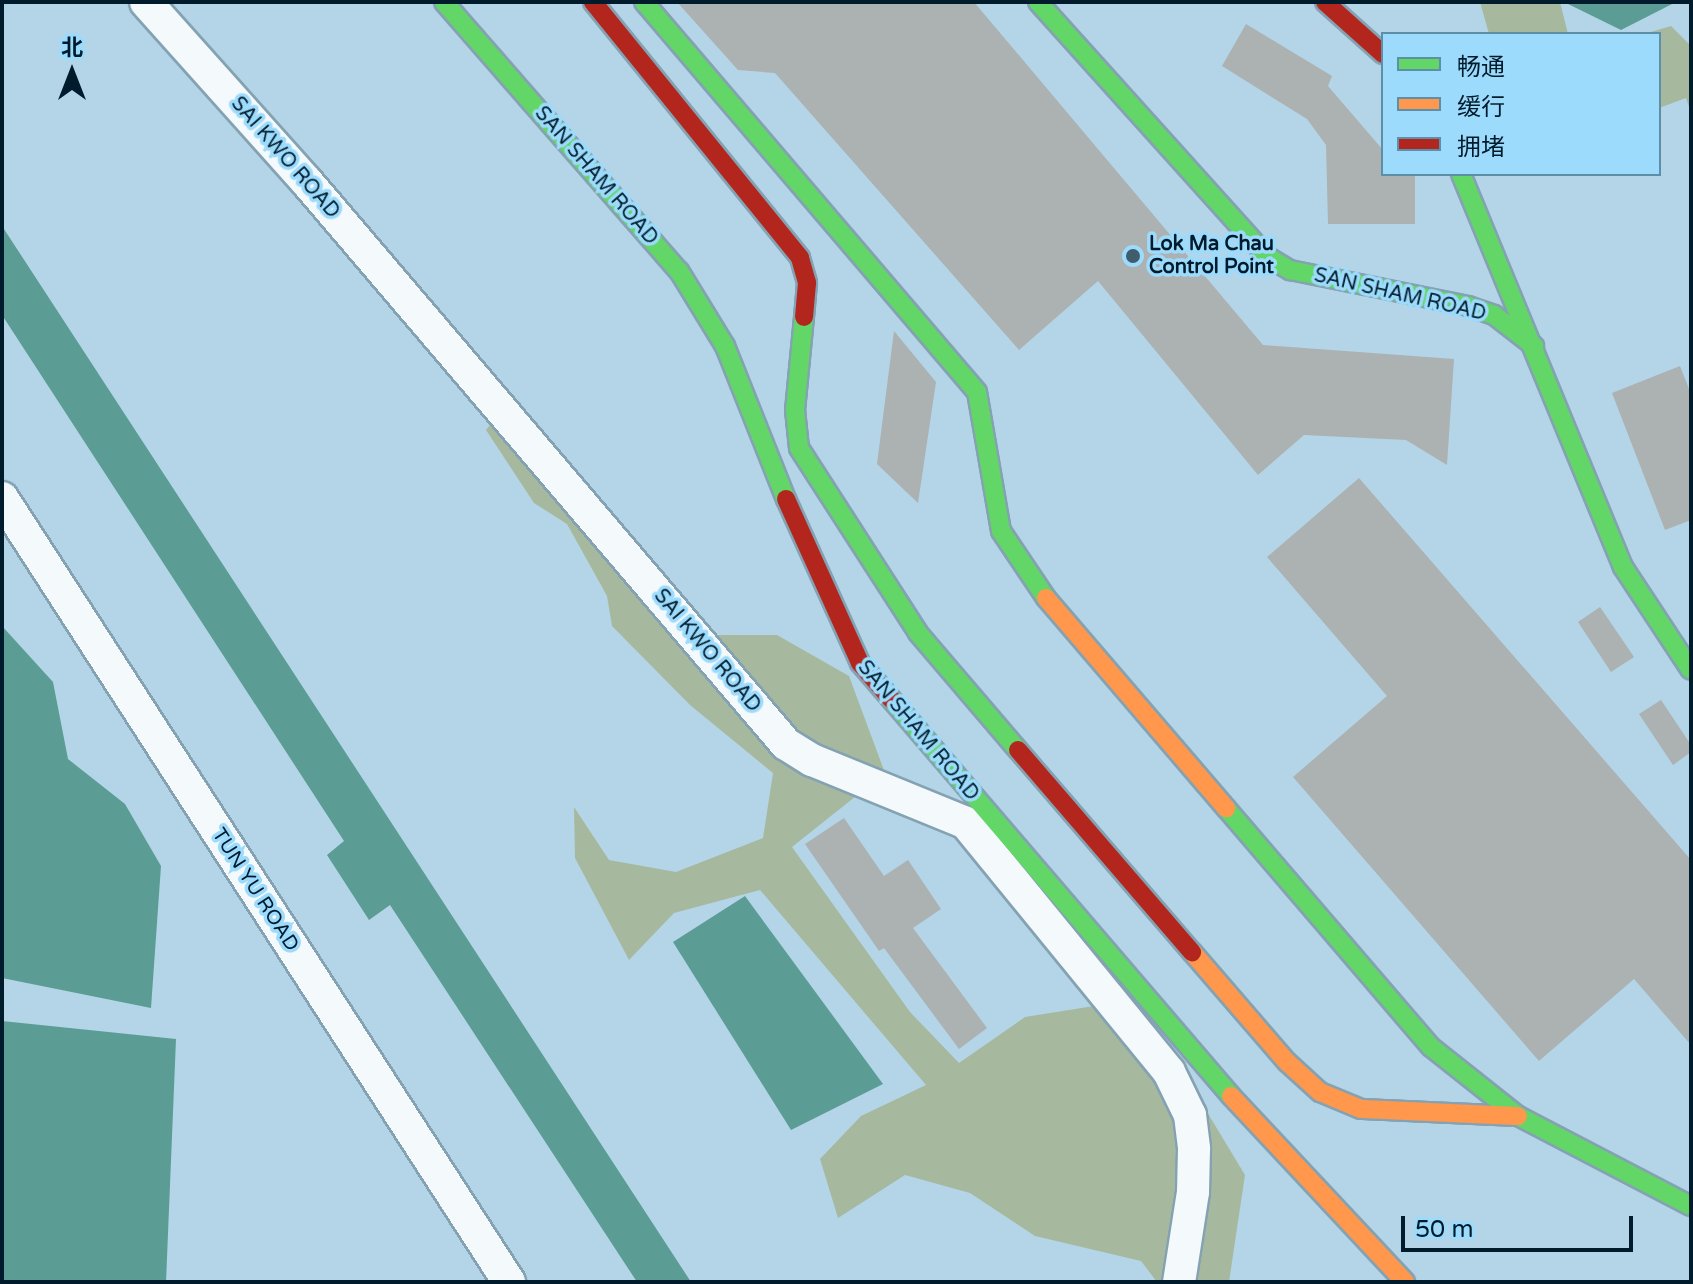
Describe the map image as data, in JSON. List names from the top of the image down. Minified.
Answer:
{"streets":{"main road":["SAN SHAM ROAD"],"street":["SAI KWO ROAD","TUN YU ROAD"]},"places":["Lok Ma Chau Control Point"],"legend":["畅通","缓行","拥堵"],"scale_bar":"50 m","north":"top"}
